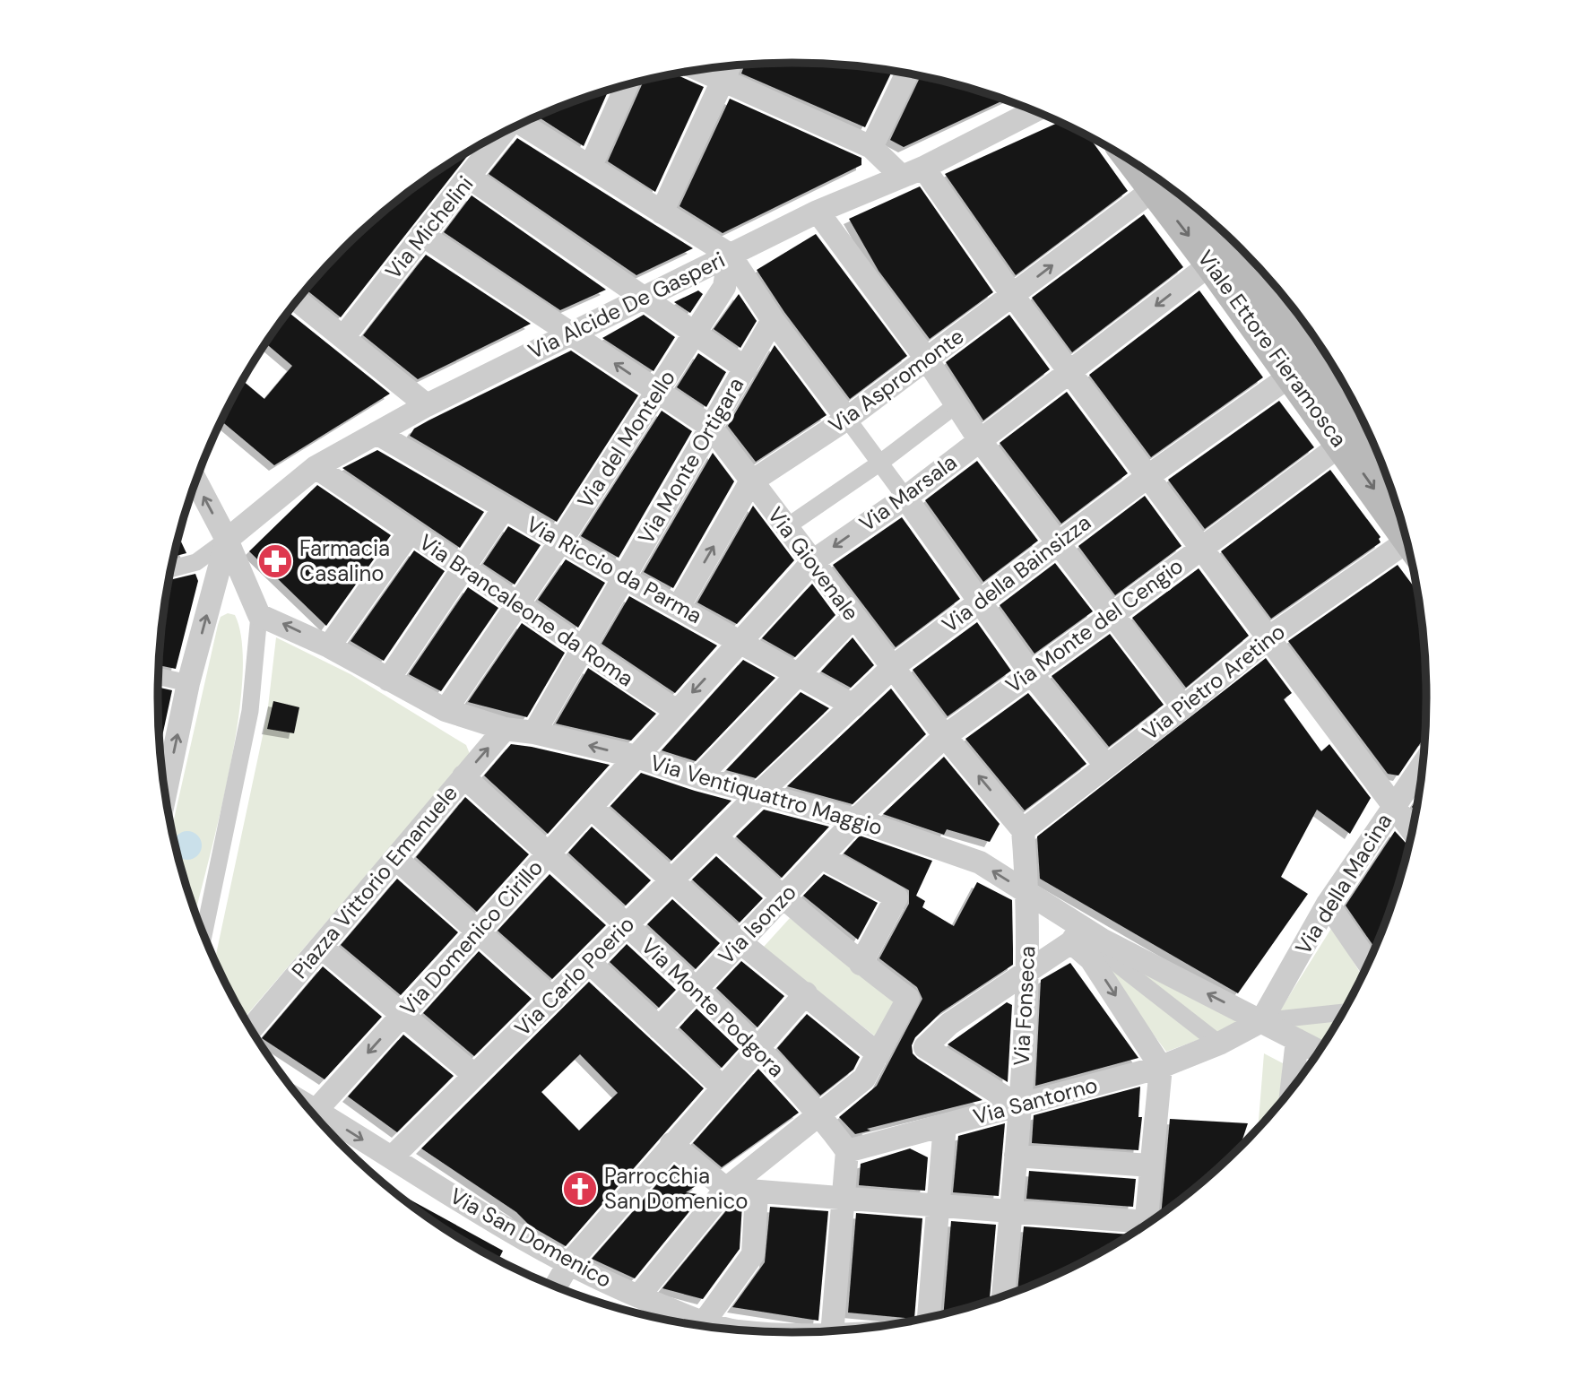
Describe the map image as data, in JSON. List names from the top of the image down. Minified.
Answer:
{"streets":{"main road":["Viale Ettore Fieramosca"],"street":["Via Michelini","Via Alcide De Gasperi","Via Aspromonte","Via del Montello","Via Monte Ortigara","Via Marsala","Via Giovenale","Via Riccio da Parma","Via della Bainsizza","Via Brancaleone da Roma","Via Monte del Cengio","Via Pietro Aretino","Via Ventiquattro Maggio","Piazza Vittorio Emanuele","Via della Macina","Via Isonzo","Via Domenico Cirillo","Via Carlo Poerio","Via Fonseca","Via Monte Podgora","Via Santorno","Via San Domenico"]},"crossings":[["Via Michelini","Via Giovenale"],["Via Alcide De Gasperi","Via del Montello"],["Via Alcide De Gasperi","Via Giovenale"],["Via Alcide De Gasperi","Via Riccio da Parma"],["Via Alcide De Gasperi","Via Brancaleone da Roma"],["Viale Ettore Fieramosca","Via Aspromonte"],["Viale Ettore Fieramosca","Via Marsala"],["Viale Ettore Fieramosca","Via della Bainsizza"],["Viale Ettore Fieramosca","Via Monte del Cengio"],["Via Aspromonte","Via Giovenale"],["Via Aspromonte","Via Riccio da Parma"],["Via del Montello","Via Giovenale"],["Via del Montello","Via Riccio da Parma"],["Via del Montello","Via Brancaleone da Roma"],["Via del Montello","Via Ventiquattro Maggio"],["Via Monte Ortigara","Via Giovenale"],["Via Monte Ortigara","Via Riccio da Parma"],["Via Monte Ortigara","Via Brancaleone da Roma"],["Via Monte Ortigara","Via Ventiquattro Maggio"],["Via Marsala","Via Giovenale"],["Via Marsala","Via Riccio da Parma"],["Via Marsala","Via Brancaleone da Roma"],["Via Marsala","Via Ventiquattro Maggio"],["Via Marsala","Via Domenico Cirillo"],["Via Giovenale","Via della Bainsizza"],["Via Giovenale","Via Monte del Cengio"],["Via Giovenale","Via Pietro Aretino"],["Via Giovenale","Via Fonseca"],["Via Riccio da Parma","Via della Bainsizza"],["Via della Bainsizza","Via Ventiquattro Maggio"],["Via della Bainsizza","Via Carlo Poerio"],["Via Monte del Cengio","Via Ventiquattro Maggio"],["Via Monte del Cengio","Via Isonzo"],["Via Pietro Aretino","Via Fonseca"],["Via Ventiquattro Maggio","Piazza Vittorio Emanuele"],["Via Ventiquattro Maggio","Via della Macina"],["Via Ventiquattro Maggio","Via Isonzo"],["Via Ventiquattro Maggio","Via Domenico Cirillo"],["Via Ventiquattro Maggio","Via Carlo Poerio"],["Via Ventiquattro Maggio","Via Fonseca"],["Via Ventiquattro Maggio","Via Santorno"],["Piazza Vittorio Emanuele","Via Monte Podgora"],["Via della Macina","Via Santorno"],["Via Isonzo","Via Monte Podgora"],["Via Domenico Cirillo","Via Monte Podgora"],["Via Carlo Poerio","Via Monte Podgora"],["Via Carlo Poerio","Via San Domenico"],["Via Fonseca","Via Santorno"]],"places":{"pharmacy":["Farmacia Casalino"],"church":["Parrocchia San Domenico"]}}
